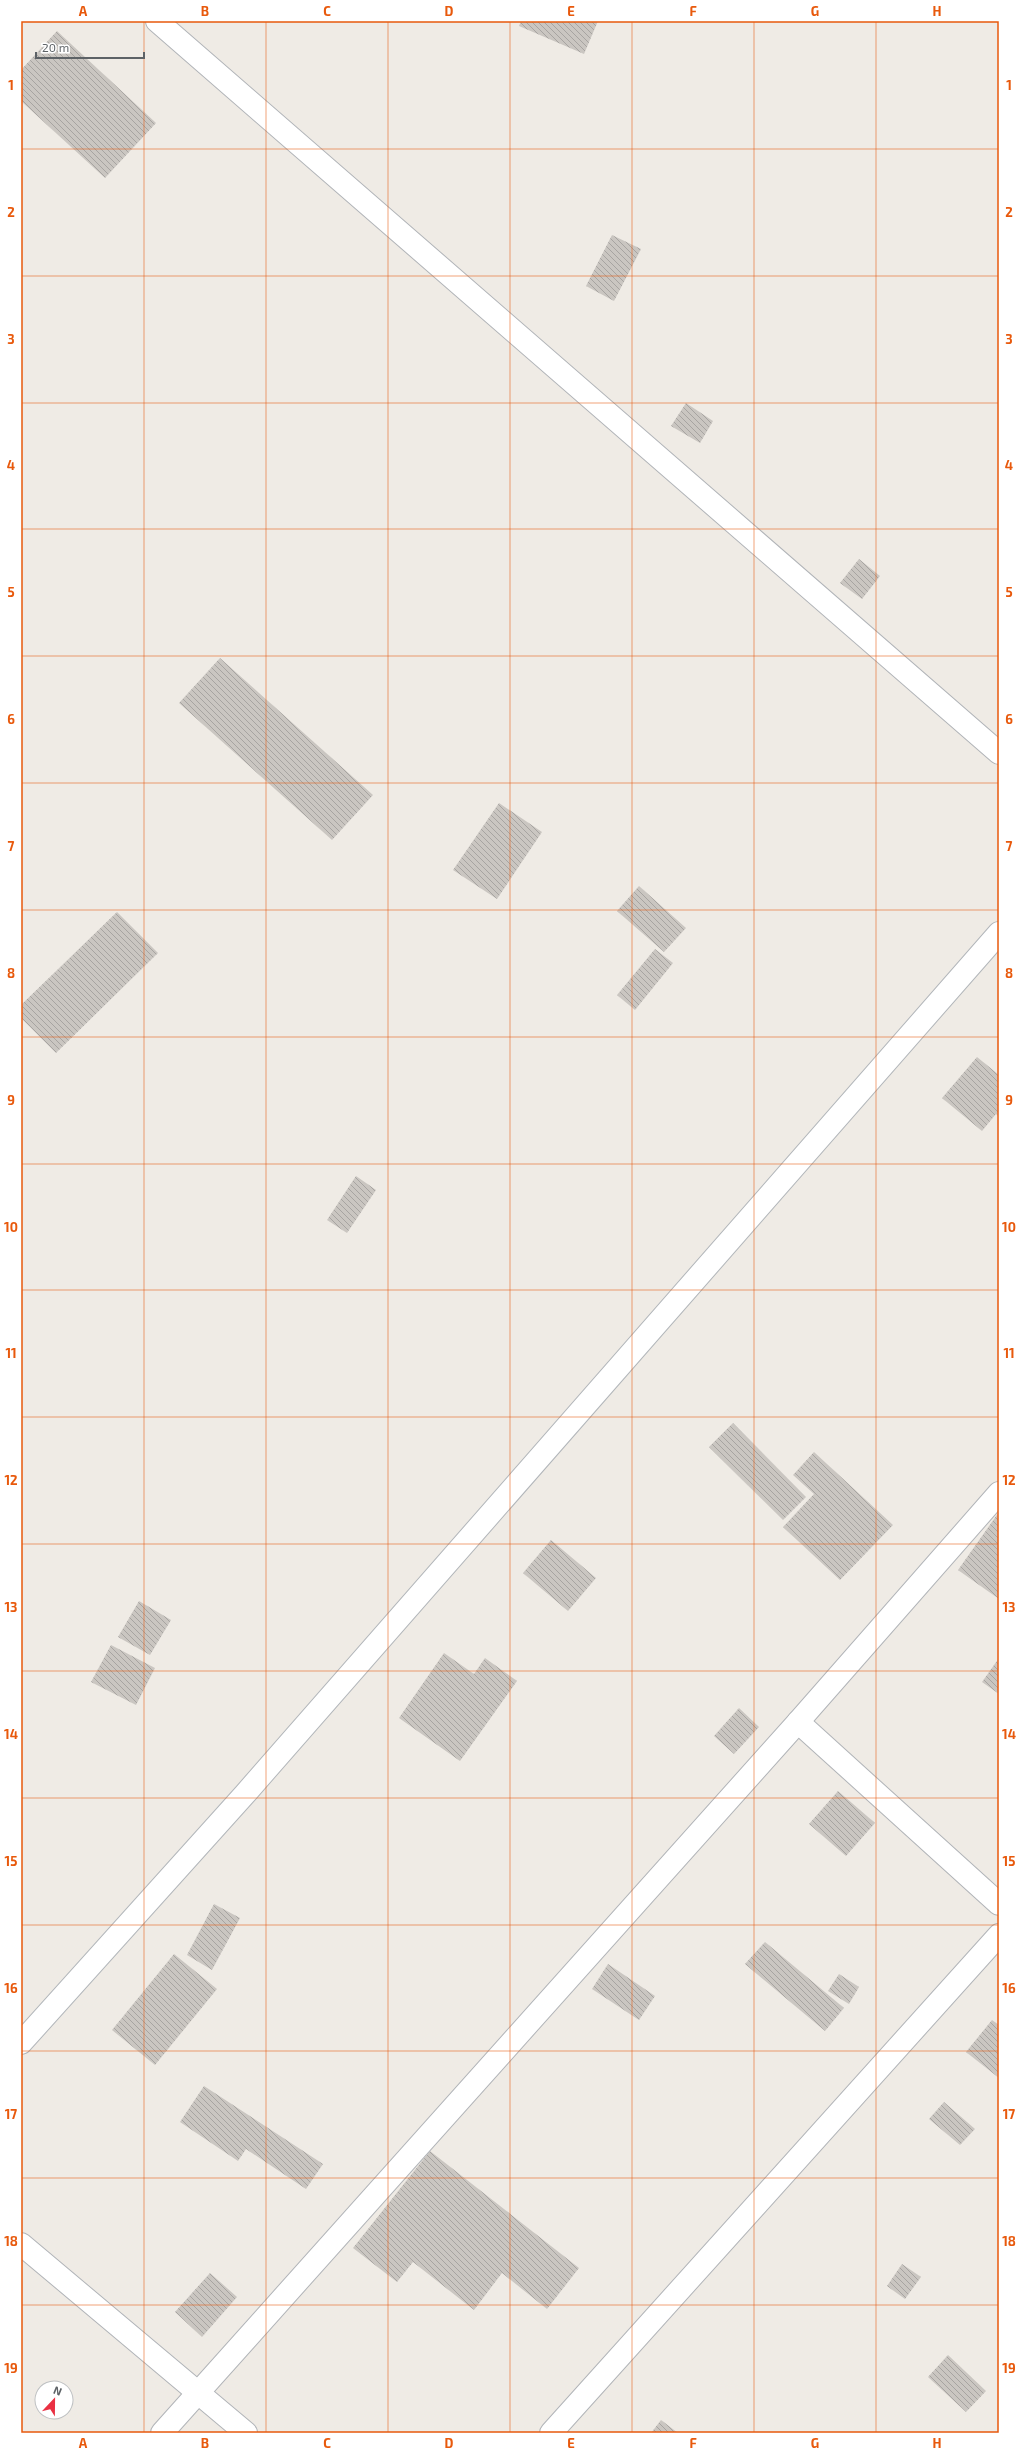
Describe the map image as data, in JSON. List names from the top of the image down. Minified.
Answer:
{"scale_bar":"20 m","north":"top","grid":{"columns":["A","B","C","D","E","F","G","H"],"rows":["1","2","3","4","5","6","7","8","9","10","11","12","13","14","15","16","17","18","19"]}}
